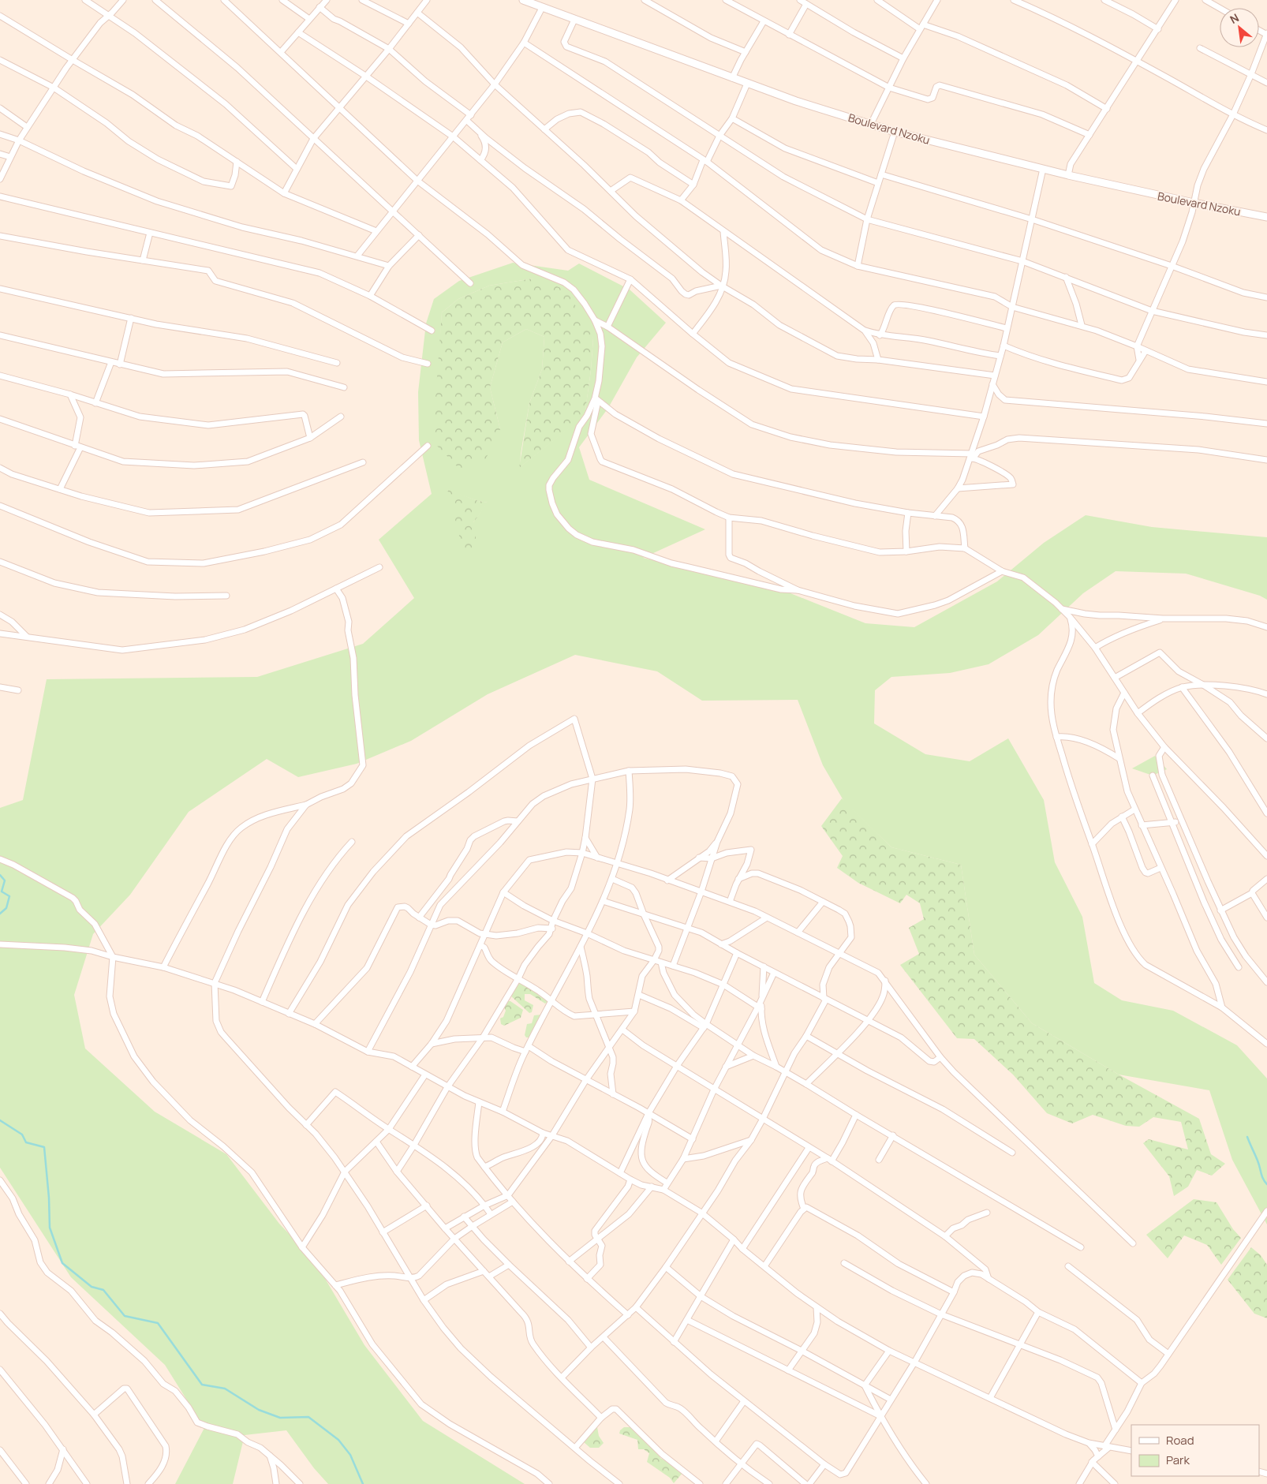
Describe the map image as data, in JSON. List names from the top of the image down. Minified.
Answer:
{"streets":{"street":["Boulevard Nzoku"]},"legend":["Road","Park"],"north":"top left"}
